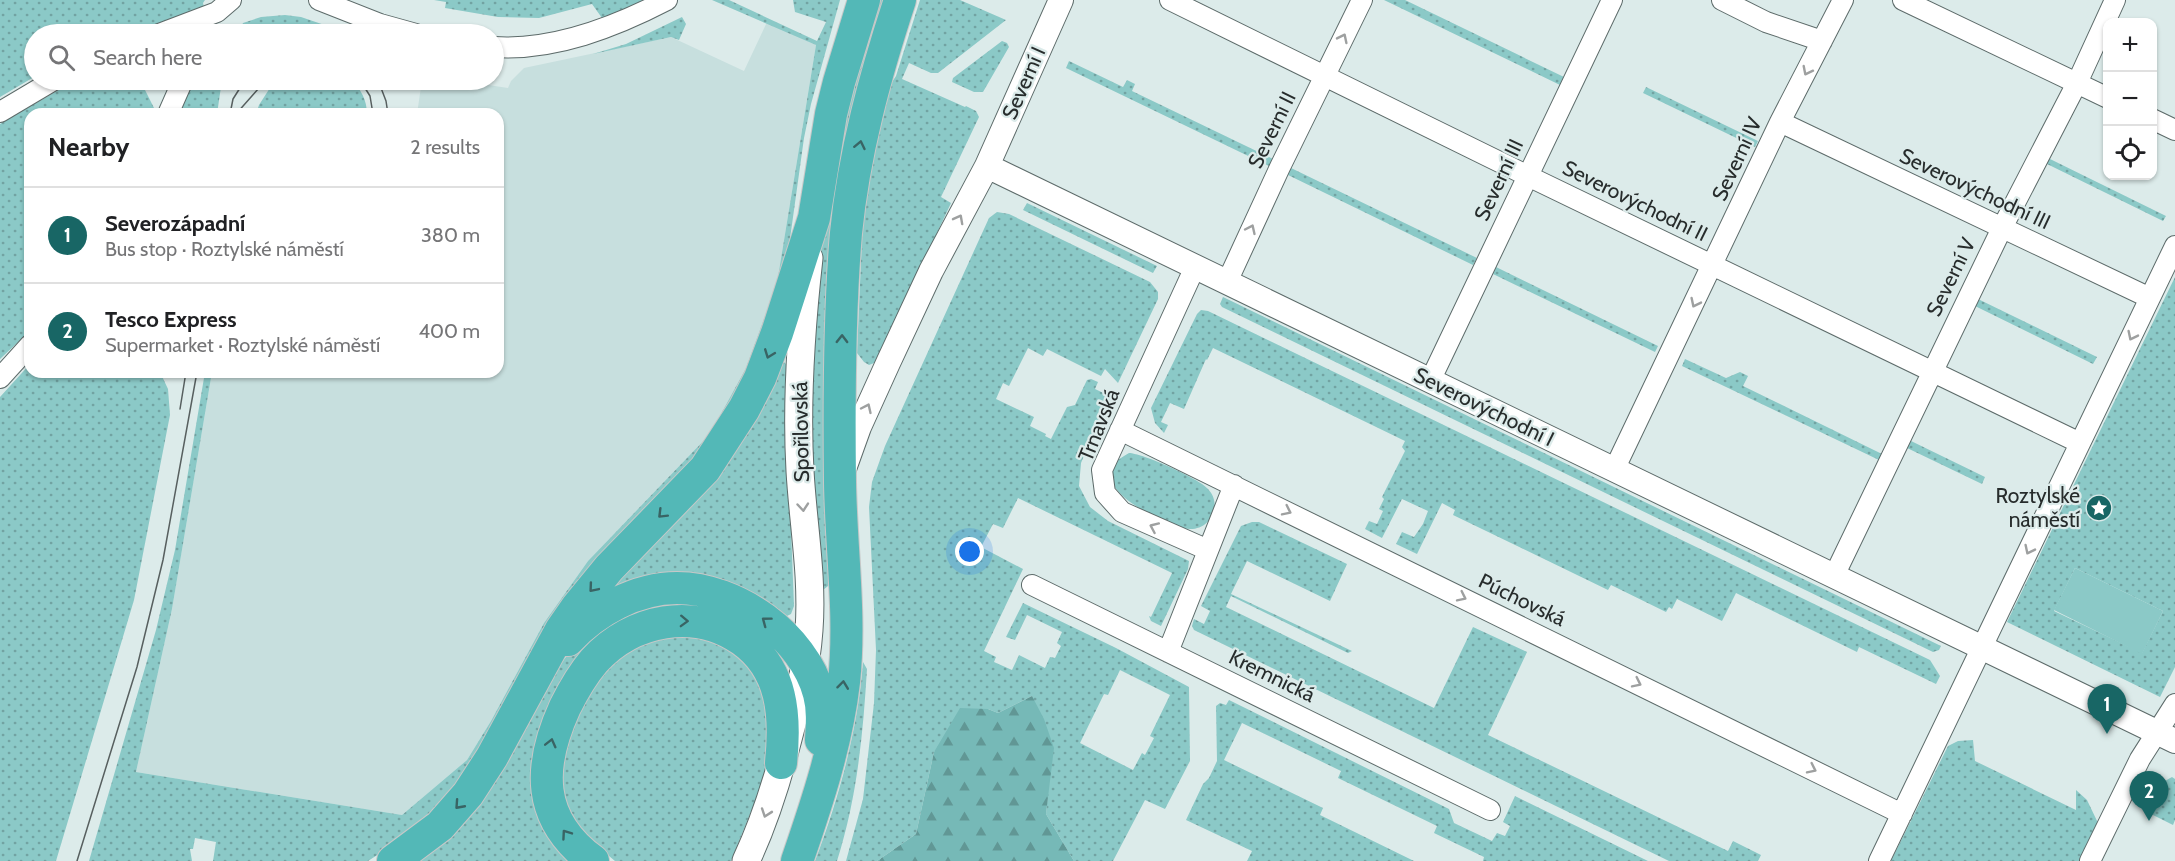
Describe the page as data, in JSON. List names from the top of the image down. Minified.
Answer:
{"streets":{"highway":["Spořilovská"],"street":["Severní I","Severní II","Severní IV","Severní III","Severovýchodní III","Severovýchodní II","Severní V","Severovýchodní I","Trnavská","Púchovská","Kremnická"]},"crossings":[["Severní I","Severovýchodní I"],["Severní I","Spořilovská"],["Severní II","Severovýchodní II"],["Severní II","Severovýchodní I"],["Severní IV","Severovýchodní III"],["Severní IV","Severovýchodní II"],["Severní IV","Severovýchodní I"],["Severní III","Severovýchodní II"],["Severní III","Severovýchodní I"],["Severovýchodní III","Severní V"],["Severovýchodní II","Severní V"],["Severní V","Severovýchodní I"],["Severovýchodní I","Trnavská"],["Trnavská","Púchovská"]],"one_way":["Severní I","Severní II","Severní IV","Púchovská"],"places":{"place":["Roztylské náměstí"]},"page":{"map_buttons":["+","−"],"search":"Search here","heading":["Nearby","2 results"],"list":[{"mark":"1","name":"Severozápadní","note":"Bus stop · Roztylské náměstí","value":"380 m"},{"mark":"2","name":"Tesco Express","note":"Supermarket · Roztylské náměstí","value":"400 m"}],"pins":["1","2"]}}
